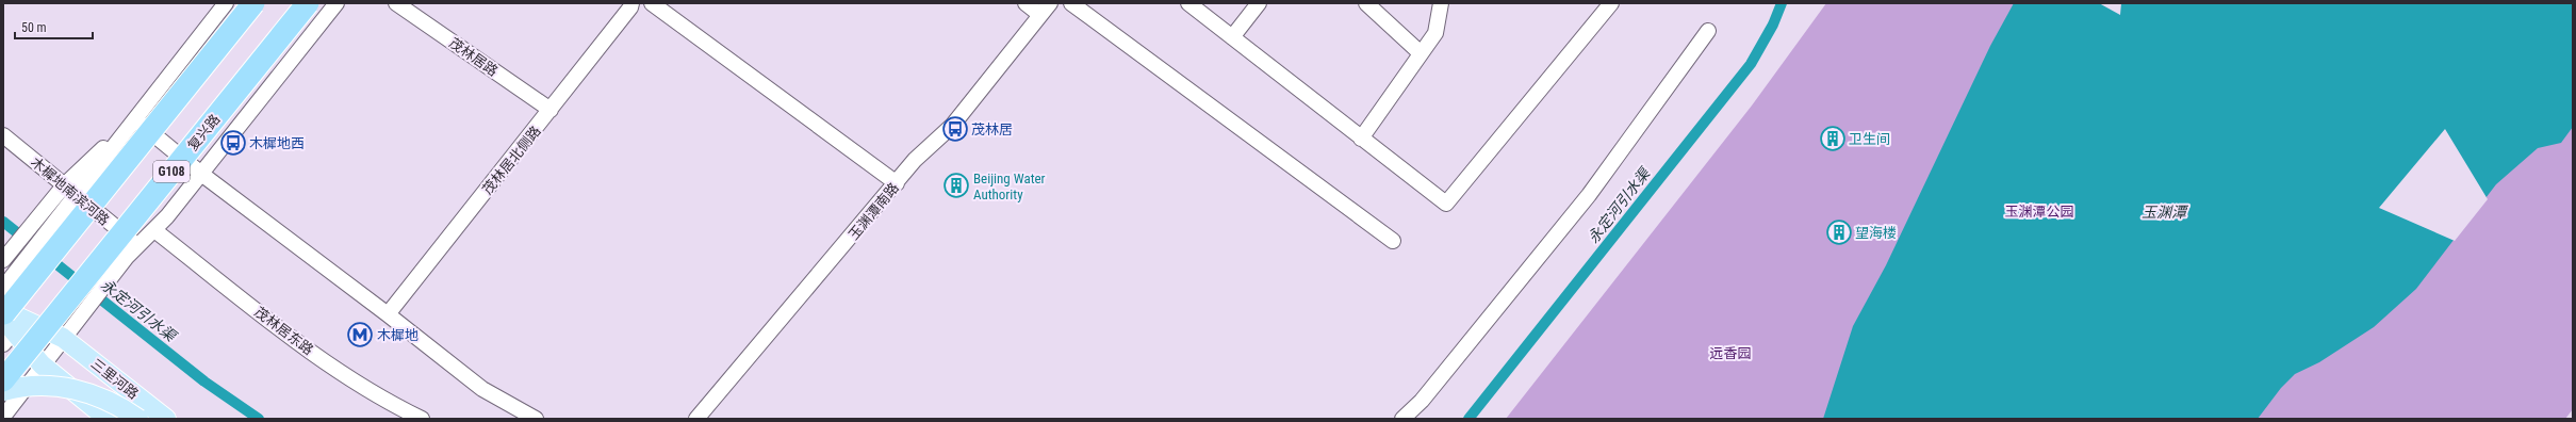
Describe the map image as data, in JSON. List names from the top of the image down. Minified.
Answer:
{"streets":{"highway":["复兴路","G108"],"main road":["三里河路"],"street":["茂林居路","茂林居北侧路","木樨地南滨河路","玉渊潭南路","茂林居东路"]},"crossings":[["茂林居路","茂林居北侧路"],["复兴路","木樨地南滨河路"],["复兴路","茂林居东路"],["复兴路","三里河路"],["G108","三里河路"]],"water":["永定河引水渠","玉渊潭"],"parks":["玉渊潭公园","远香园"],"places":{"bus stop":["茂林居","木樨地西"],"building":["卫生间","Beijing Water Authority","望海楼"],"metro station":["木樨地"]},"scale_bar":"50 m"}
